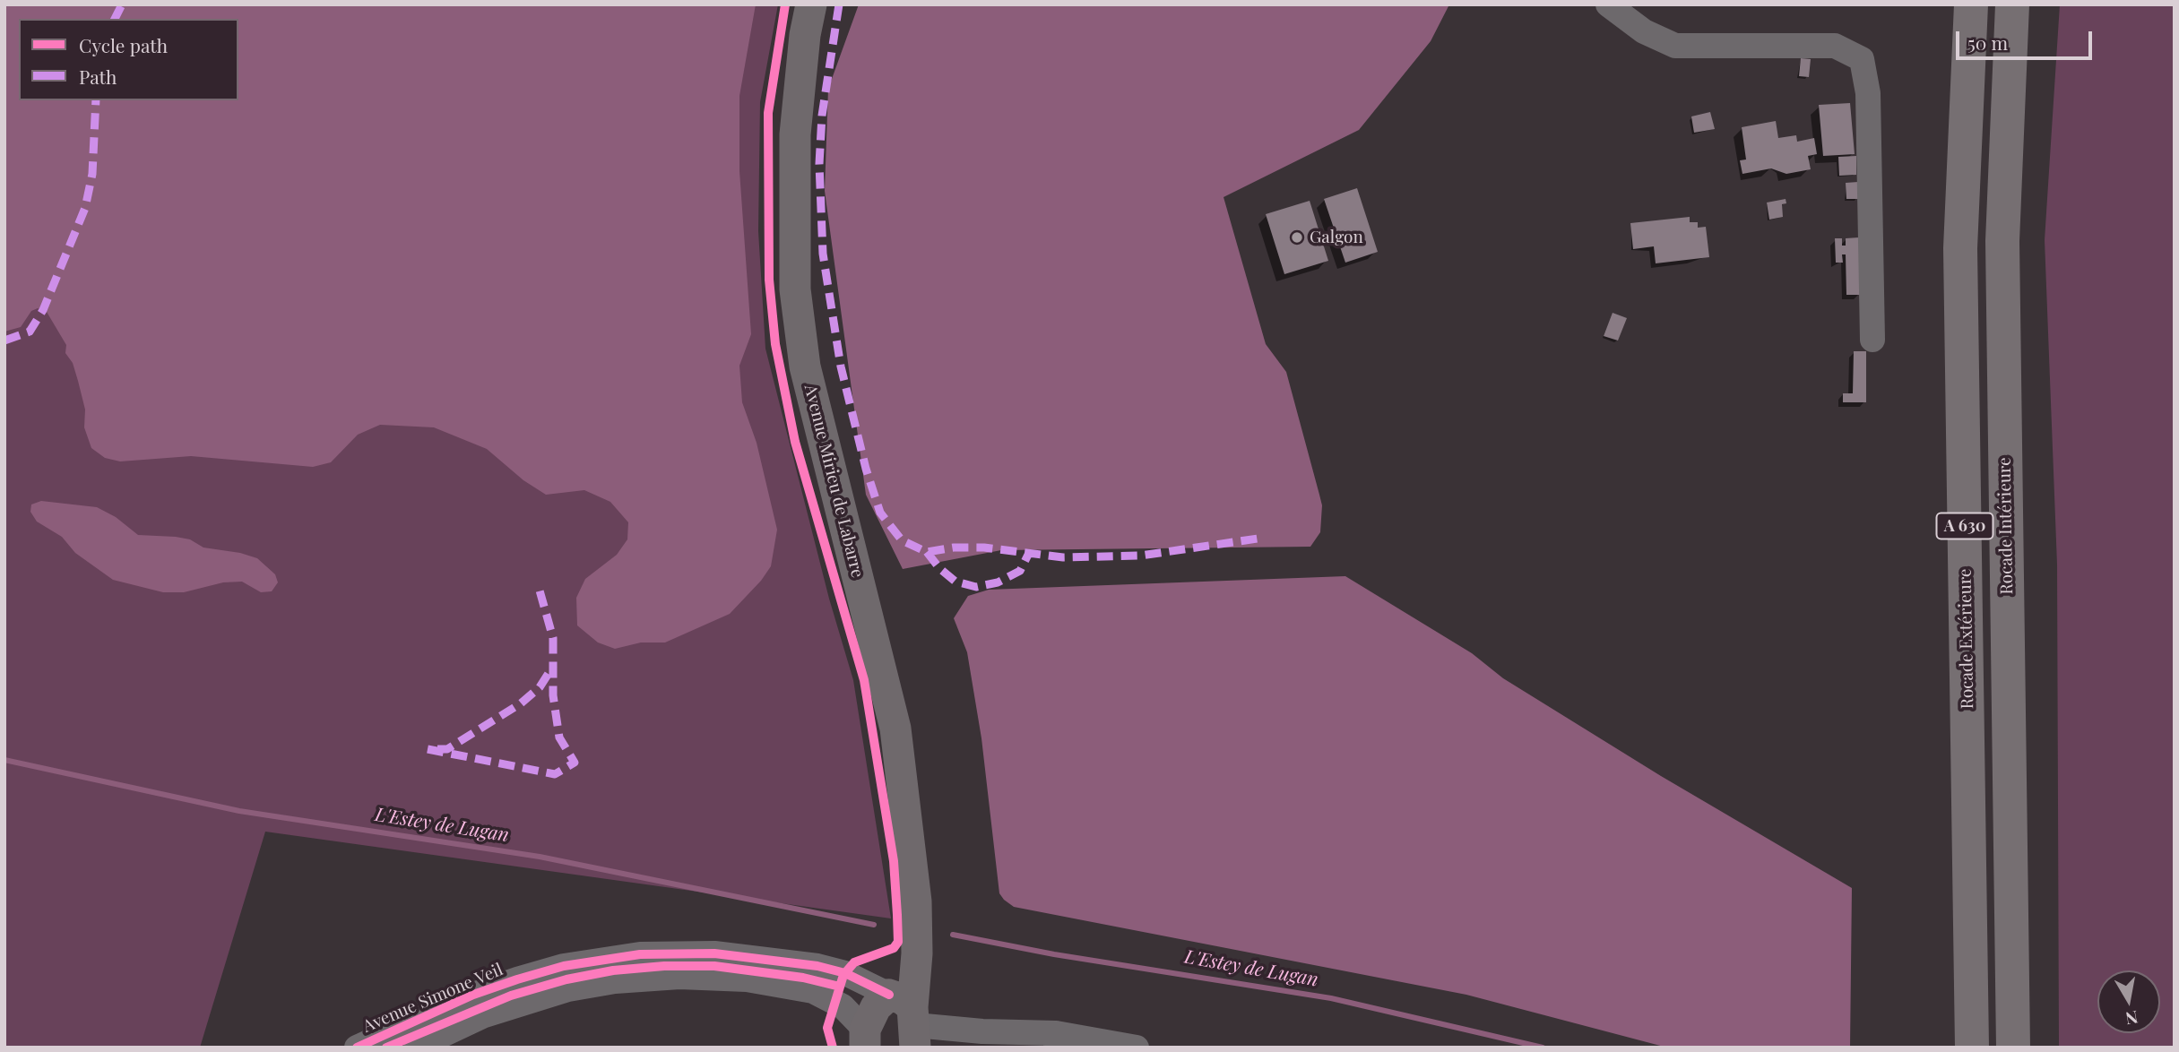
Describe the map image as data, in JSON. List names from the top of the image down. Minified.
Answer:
{"streets":{"highway":["A 630","Rocade Intérieure","Rocade Extérieure"],"main road":["Avenue Mirieu de Labarre"],"street":["Avenue Simone Veil"]},"crossings":[["Avenue Mirieu de Labarre","Avenue Simone Veil"]],"water":["L'Estey de Lugan"],"places":["Galgon"],"legend":["Cycle path","Path"],"scale_bar":"50 m","north":"bottom"}
